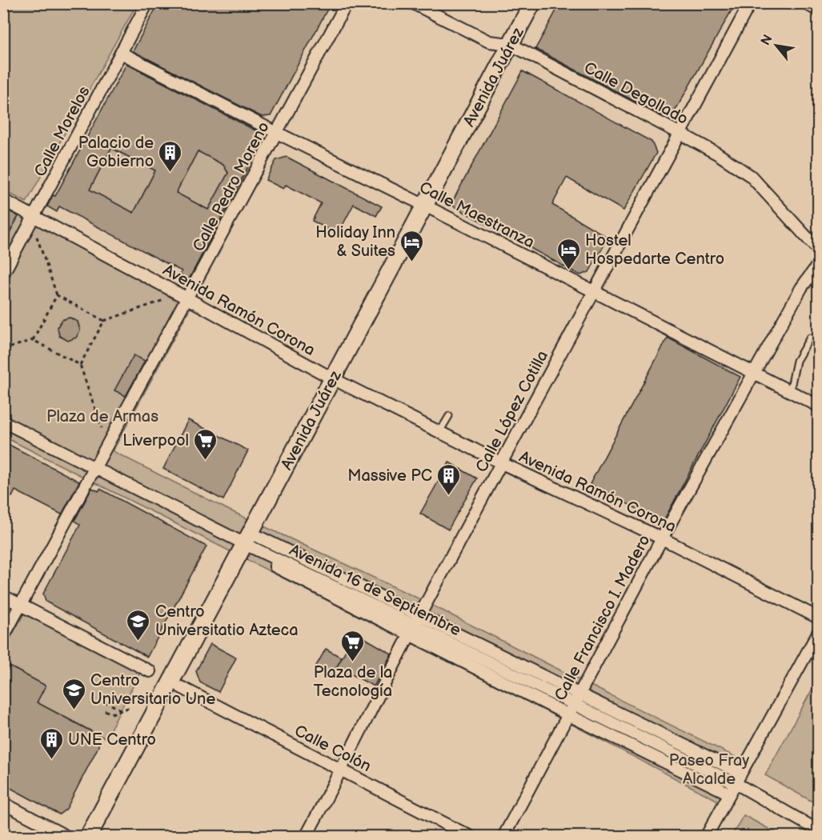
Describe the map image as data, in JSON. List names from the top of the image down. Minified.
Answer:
{"streets":{"main road":["Avenida Juárez"],"street":["Calle Degollado","Calle Morelos","Calle Pedro Moreno","Calle Maestranza","Avenida Ramón Corona","Calle López Cotilla","Avenida 16 de Septiembre","Calle Francisco I. Madero","Calle Colón"]},"crossings":[["Avenida Juárez","Calle Degollado"],["Avenida Juárez","Calle Maestranza"],["Avenida Juárez","Avenida Ramón Corona"],["Avenida Juárez","Avenida 16 de Septiembre"],["Calle Degollado","Calle López Cotilla"],["Calle Morelos","Calle Maestranza"],["Calle Morelos","Avenida Ramón Corona"],["Calle Pedro Moreno","Calle Maestranza"],["Calle Pedro Moreno","Avenida Ramón Corona"],["Calle Pedro Moreno","Avenida 16 de Septiembre"],["Calle Maestranza","Calle López Cotilla"],["Calle Maestranza","Calle Francisco I. Madero"],["Avenida Ramón Corona","Calle López Cotilla"],["Avenida Ramón Corona","Calle Francisco I. Madero"],["Calle López Cotilla","Avenida 16 de Septiembre"],["Calle López Cotilla","Calle Colón"],["Avenida 16 de Septiembre","Calle Francisco I. Madero"]],"parks":["Plaza de Armas","Paseo Fray Alcalde"],"places":{"building":["Palacio de Gobierno","Massive PC","UNE Centro"],"hotel":["Holiday Inn & Suites","Hostel Hospedarte Centro"],"supermarket":["Liverpool","Plaza de la Tecnología"],"school or university":["Centro Universitatio Azteca","Centro Universitario Une"]},"north":"top left"}
